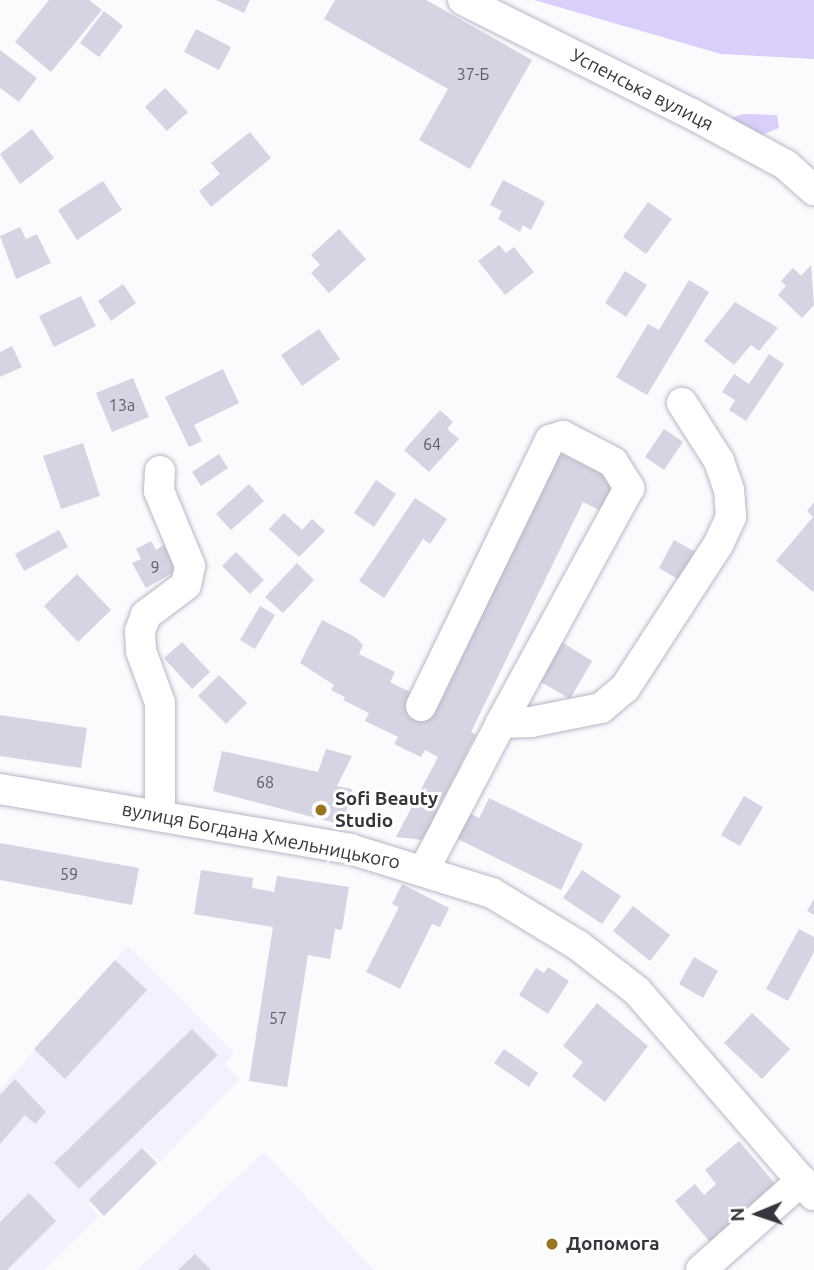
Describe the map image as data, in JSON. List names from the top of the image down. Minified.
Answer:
{"streets":{"street":["Успенська вулиця","вулиця Богдана Хмельницького"]},"places":["Sofi Beauty Studio","Допомога"],"house_numbers":["37-Б","13а","64","9","68","59","57"],"north":"left"}
